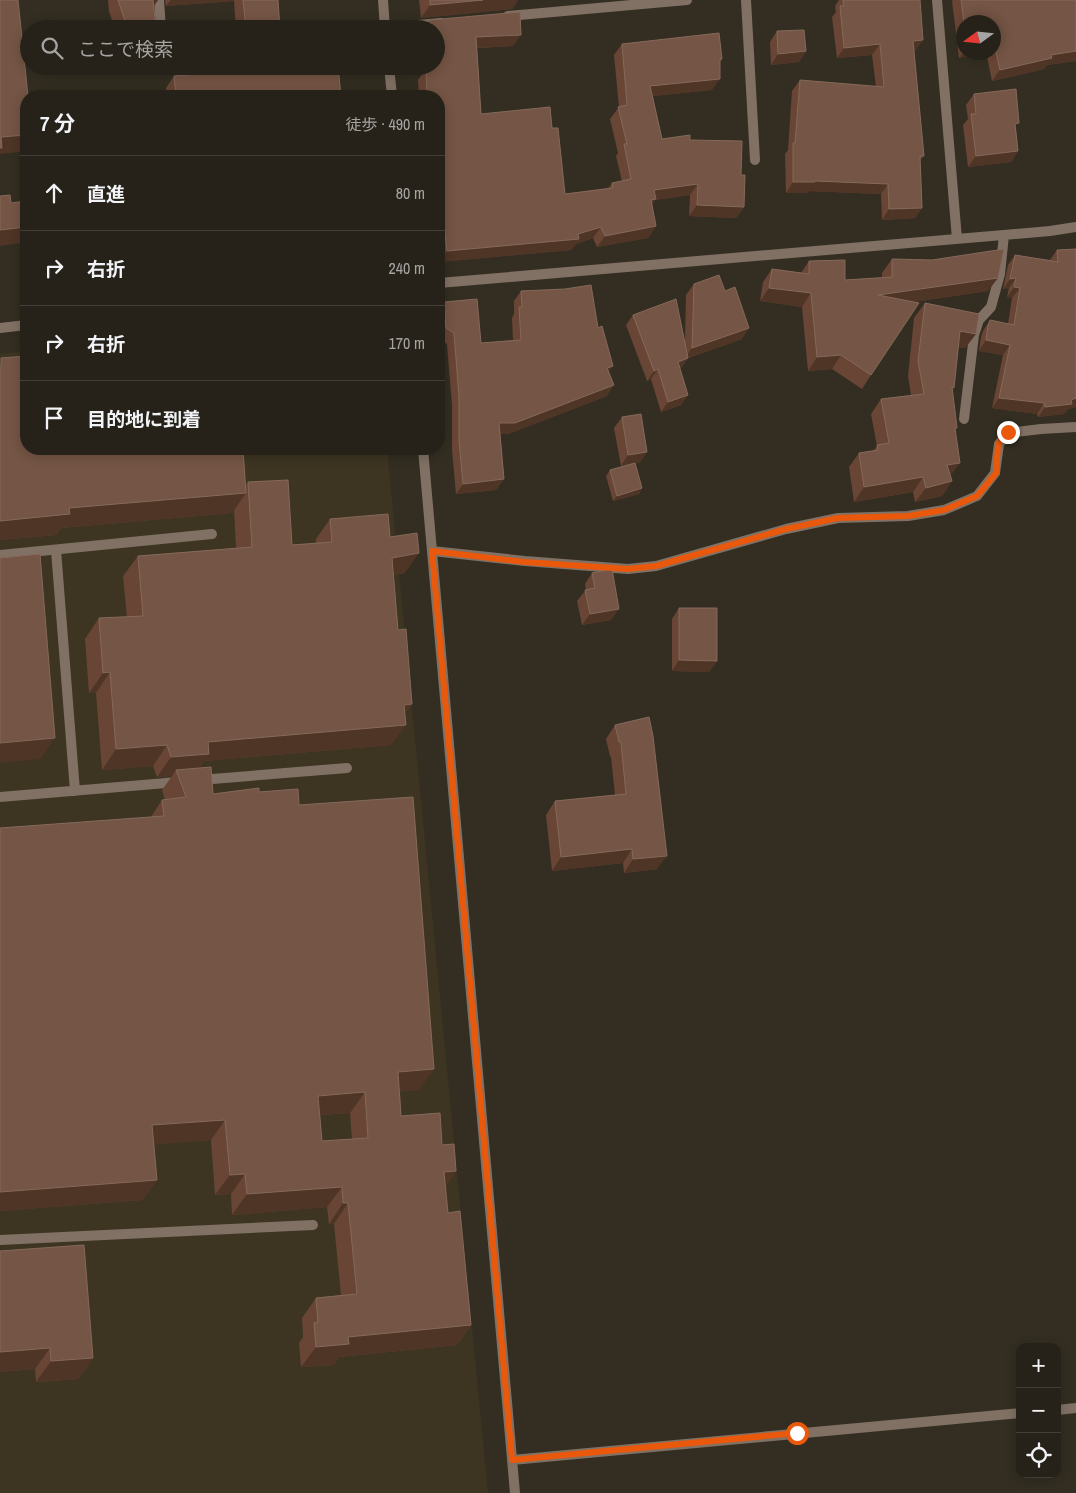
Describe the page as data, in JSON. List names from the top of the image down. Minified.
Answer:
{"north":"left","page":{"search":"ここで検索","heading":["7 分","徒歩 · 490 m"],"list":[["直進","80 m"],["右折","240 m"],["右折","170 m"],"目的地に到着"],"map_buttons":["+","−"]}}
